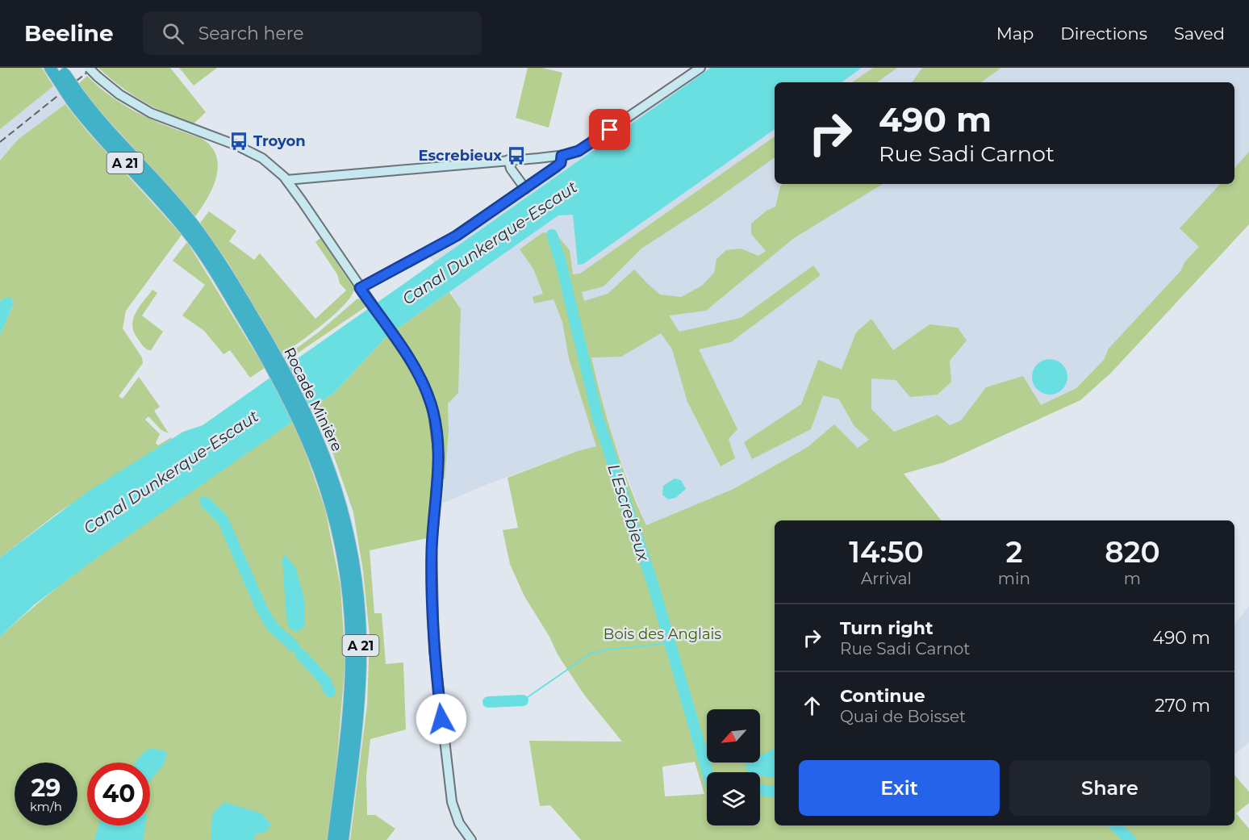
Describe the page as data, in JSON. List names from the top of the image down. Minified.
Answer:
{"streets":{"highway":["A 21","Rocade Minière"]},"water":["Canal Dunkerque-Escaut","L'Escrebieux"],"parks":["Bois des Anglais"],"places":{"bus stop":["Troyon","Escrebieux"]},"north":"bottom left","page":{"header":"Beeline","search":"Search here","nav":["Map","Directions","Saved"],"turn":["490 m","Rue Sadi Carnot"],"eta":["14:50","Arrival","2","min","820","m"],"list":[{"name":"Turn right","note":"Rue Sadi Carnot","value":"490 m"},{"name":"Continue","note":"Quai de Boisset","value":"270 m"}],"buttons":["Exit","Share"],"speed":"29 km/h","limit":"40"}}
